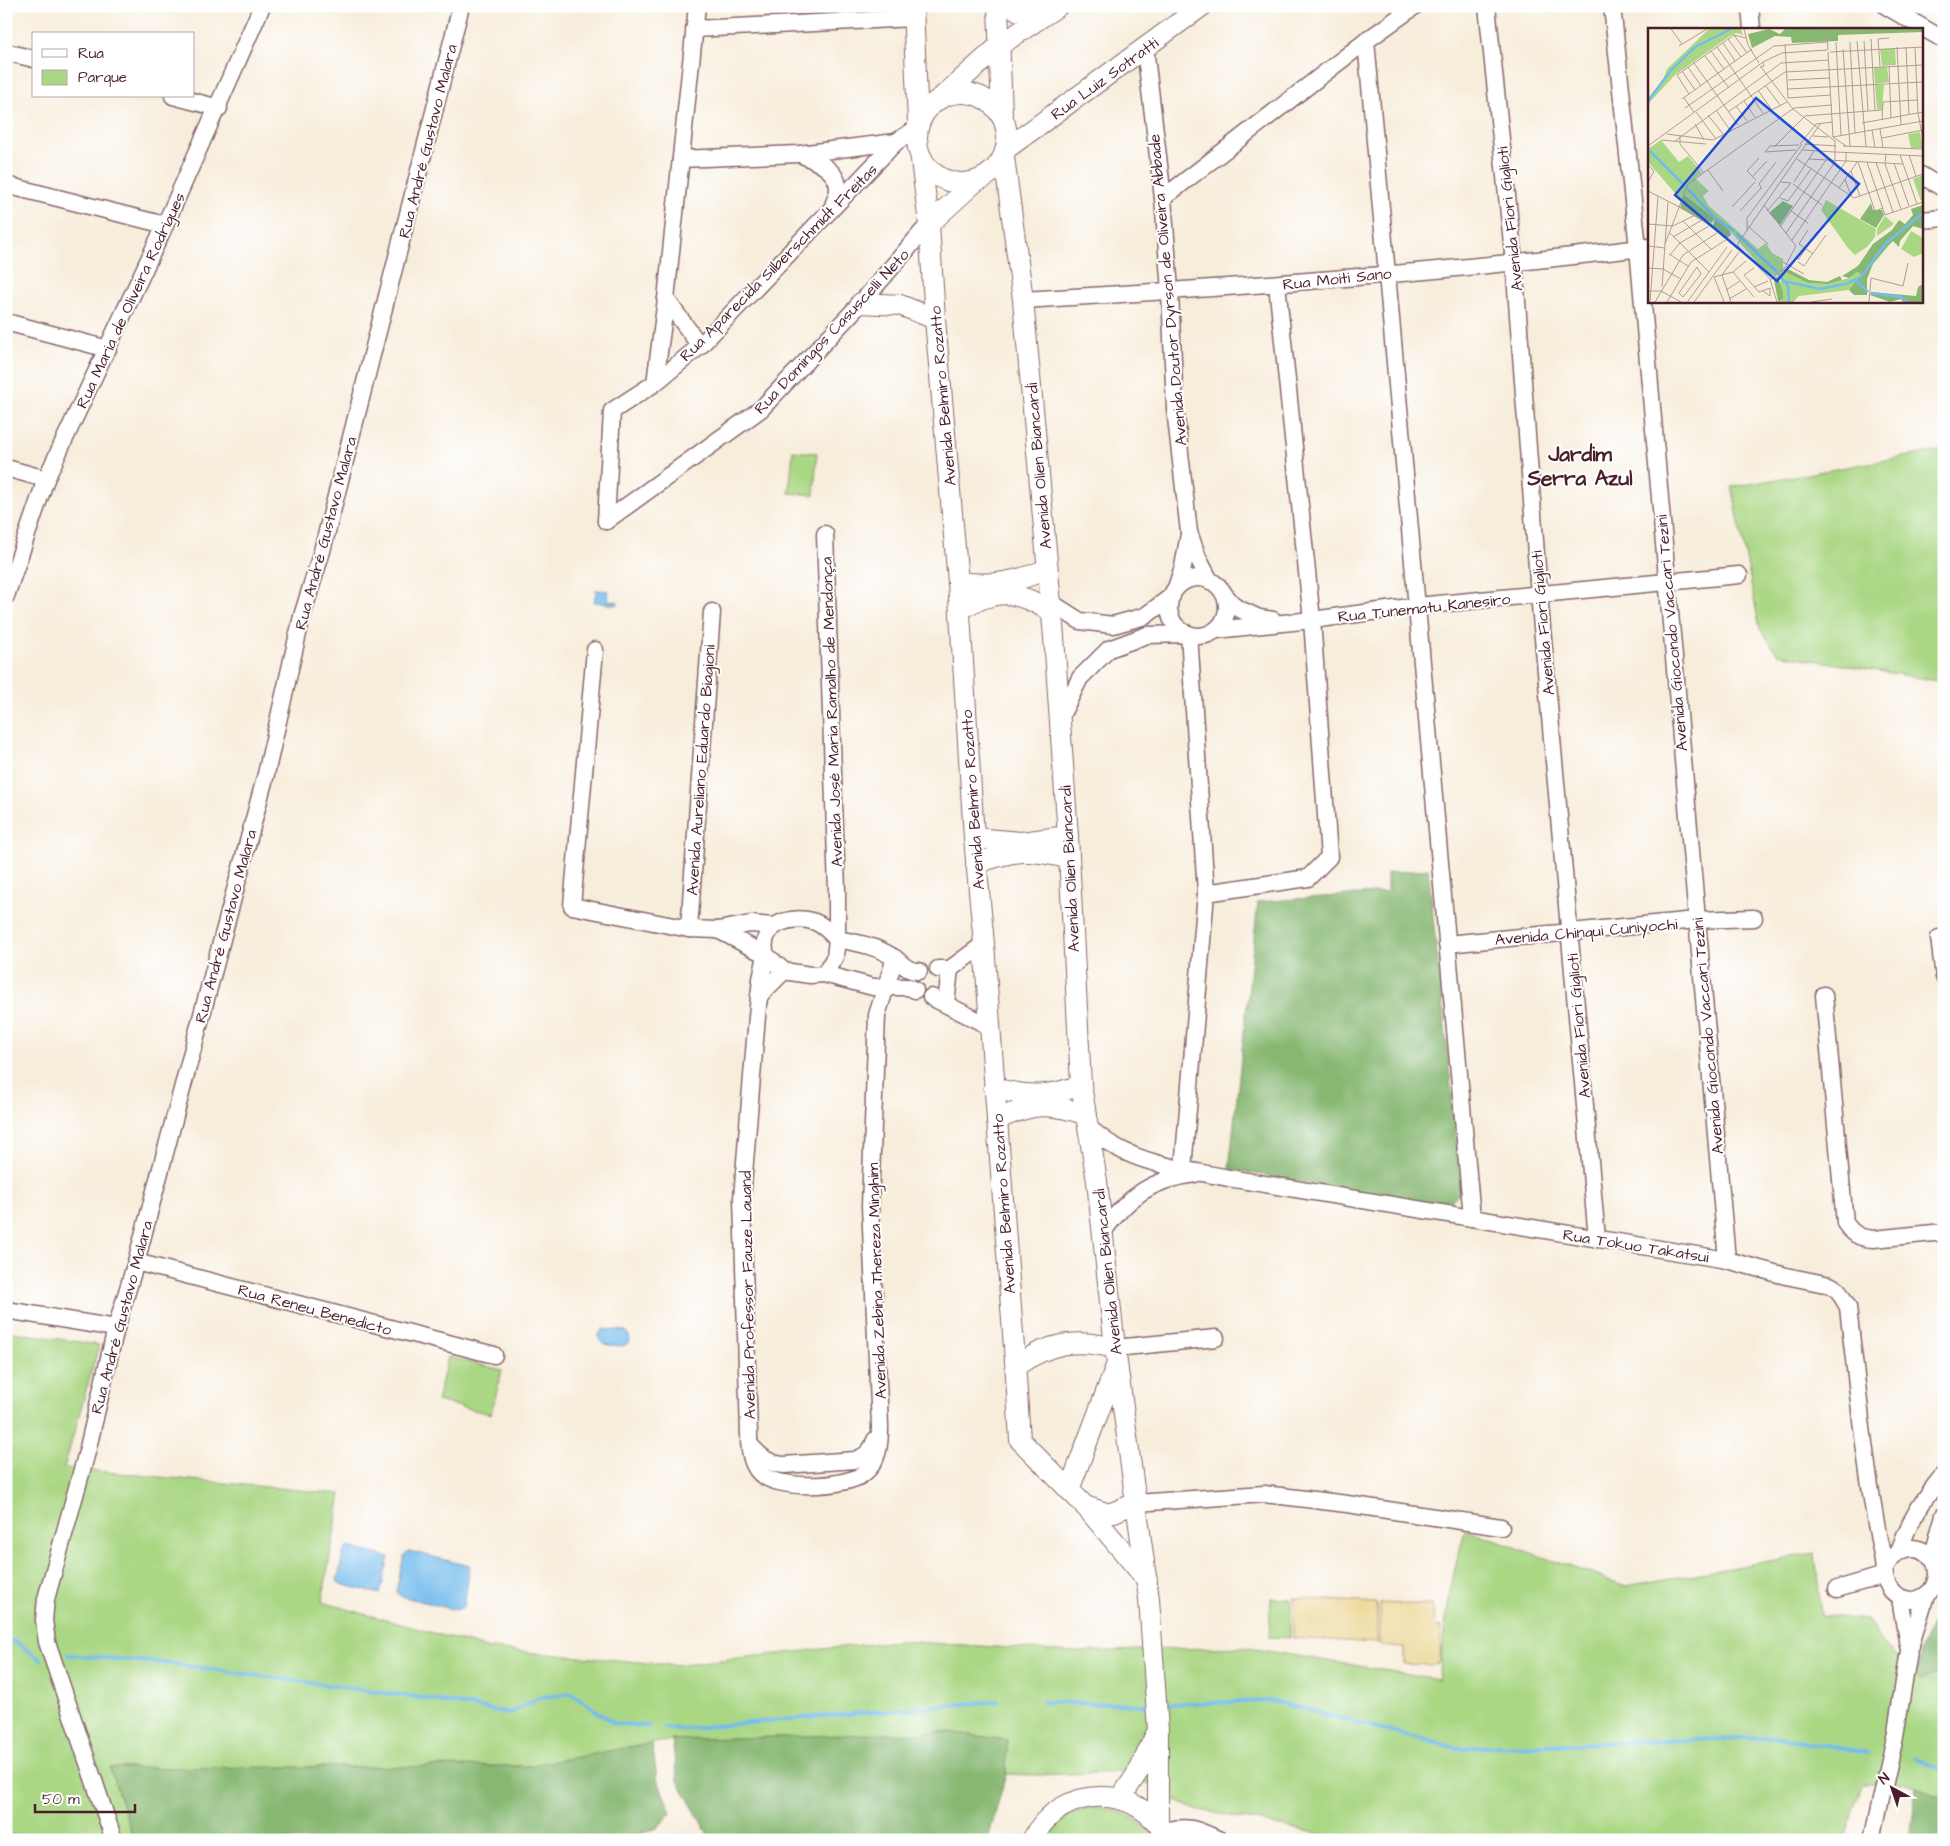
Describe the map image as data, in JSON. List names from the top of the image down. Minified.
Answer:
{"streets":{"street":["Rua Luiz Sotratti","Rua André Gustavo Malara","Avenida Fiori Giglioti","Rua Aparecida Silberschmidt Freitas","Rua Moiti Sano","Avenida Doutor Dyrson de Oliveira Abbade","Rua Maria de Oliveira Rodrigues","Rua Domingos Casuscelli Neto","Avenida Belmiro Rozatto","Avenida Olien Biancardi","Rua Tunematu Kanesiro","Avenida Giocondo Vaccari Tezini","Avenida José Maria Ramalho de Mendonça","Avenida Aureliano Eduardo Biagioni","Avenida Chinqui Cuniyochi","Rua Tokuo Takatsui","Avenida Zebina Thereza Minghim","Avenida Professor Fauze Lauand","Rua Reneu Benedicto"]},"crossings":[["Rua Luiz Sotratti","Rua Aparecida Silberschmidt Freitas"],["Rua Luiz Sotratti","Avenida Doutor Dyrson de Oliveira Abbade"],["Rua Luiz Sotratti","Avenida Belmiro Rozatto"],["Rua Luiz Sotratti","Avenida Olien Biancardi"],["Rua André Gustavo Malara","Rua Reneu Benedicto"],["Avenida Fiori Giglioti","Rua Moiti Sano"],["Avenida Fiori Giglioti","Rua Tunematu Kanesiro"],["Avenida Fiori Giglioti","Avenida Chinqui Cuniyochi"],["Avenida Fiori Giglioti","Rua Tokuo Takatsui"],["Rua Aparecida Silberschmidt Freitas","Rua Domingos Casuscelli Neto"],["Rua Aparecida Silberschmidt Freitas","Avenida Belmiro Rozatto"],["Rua Aparecida Silberschmidt Freitas","Avenida Olien Biancardi"],["Rua Moiti Sano","Avenida Doutor Dyrson de Oliveira Abbade"],["Rua Moiti Sano","Avenida Olien Biancardi"],["Rua Moiti Sano","Avenida Giocondo Vaccari Tezini"],["Avenida Doutor Dyrson de Oliveira Abbade","Rua Tunematu Kanesiro"],["Rua Domingos Casuscelli Neto","Avenida Belmiro Rozatto"],["Avenida Belmiro Rozatto","Avenida Olien Biancardi"],["Avenida Olien Biancardi","Rua Tokuo Takatsui"],["Rua Tunematu Kanesiro","Avenida Giocondo Vaccari Tezini"],["Avenida Giocondo Vaccari Tezini","Avenida Chinqui Cuniyochi"],["Avenida Giocondo Vaccari Tezini","Rua Tokuo Takatsui"],["Avenida José Maria Ramalho de Mendonça","Avenida Professor Fauze Lauand"],["Avenida Zebina Thereza Minghim","Avenida Professor Fauze Lauand"]],"districts":["Jardim Serra Azul"],"legend":["Rua","Parque"],"scale_bar":"50 m","north":"top left"}
